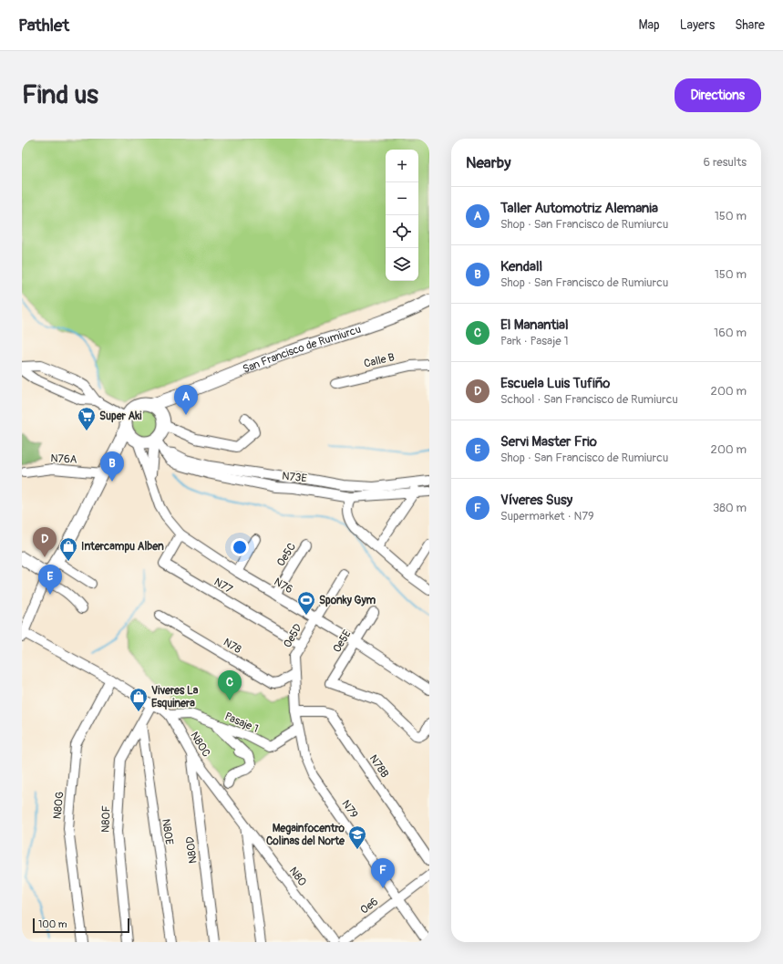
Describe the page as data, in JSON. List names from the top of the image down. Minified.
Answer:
{"streets":{"main road":["San Francisco de Rumiurcu"],"street":["Calle B","N76A","N73E","Oe5C","N77","N76","Oe5D","Oe5E","N78","Pasaje 1","N80C","N78B","N80G","N79","N80F","N80E","N80D","N80","Oe6"]},"crossings":[["San Francisco de Rumiurcu","N73E"],["San Francisco de Rumiurcu","N76"],["N73E","N76"],["Oe5C","N76"],["N77","N76"],["N77","Oe5D"],["N76","Oe5D"],["N76","Oe5E"],["Oe5D","N78"],["Oe5D","N79"],["N78","N79"],["Pasaje 1","N80C"],["Pasaje 1","N79"],["N80C","N80D"],["N80C","N80"],["N78B","N79"],["N79","Oe6"],["N80F","N80E"]],"places":{"supermarket":["Super Aki"],"shop":["Intercampu Alben","Viveres La Esquinera"],"sports":["Sponky Gym"],"school or university":["Megainfocentro Colinas del Norte"]},"scale_bar":"100 m","page":{"header":"Pathlet","nav":["Map","Layers","Share"],"buttons":"Directions","title":"Find us","heading":["Nearby","6 results"],"map_buttons":["+","−"],"list":[{"mark":"A","name":"Taller Automotriz Alemania","note":"Shop · San Francisco de Rumiurcu","value":"150 m"},{"mark":"B","name":"Kendall","note":"Shop · San Francisco de Rumiurcu","value":"150 m"},{"mark":"C","name":"El Manantial","note":"Park · Pasaje 1","value":"160 m"},{"mark":"D","name":"Escuela Luis Tufiño","note":"School · San Francisco de Rumiurcu","value":"200 m"},{"mark":"E","name":"Servi Master Frio","note":"Shop · San Francisco de Rumiurcu","value":"200 m"},{"mark":"F","name":"Víveres Susy","note":"Supermarket · N79","value":"380 m"}],"pins":["A","B","D","E","C","F"],"scale":"100 m"}}
